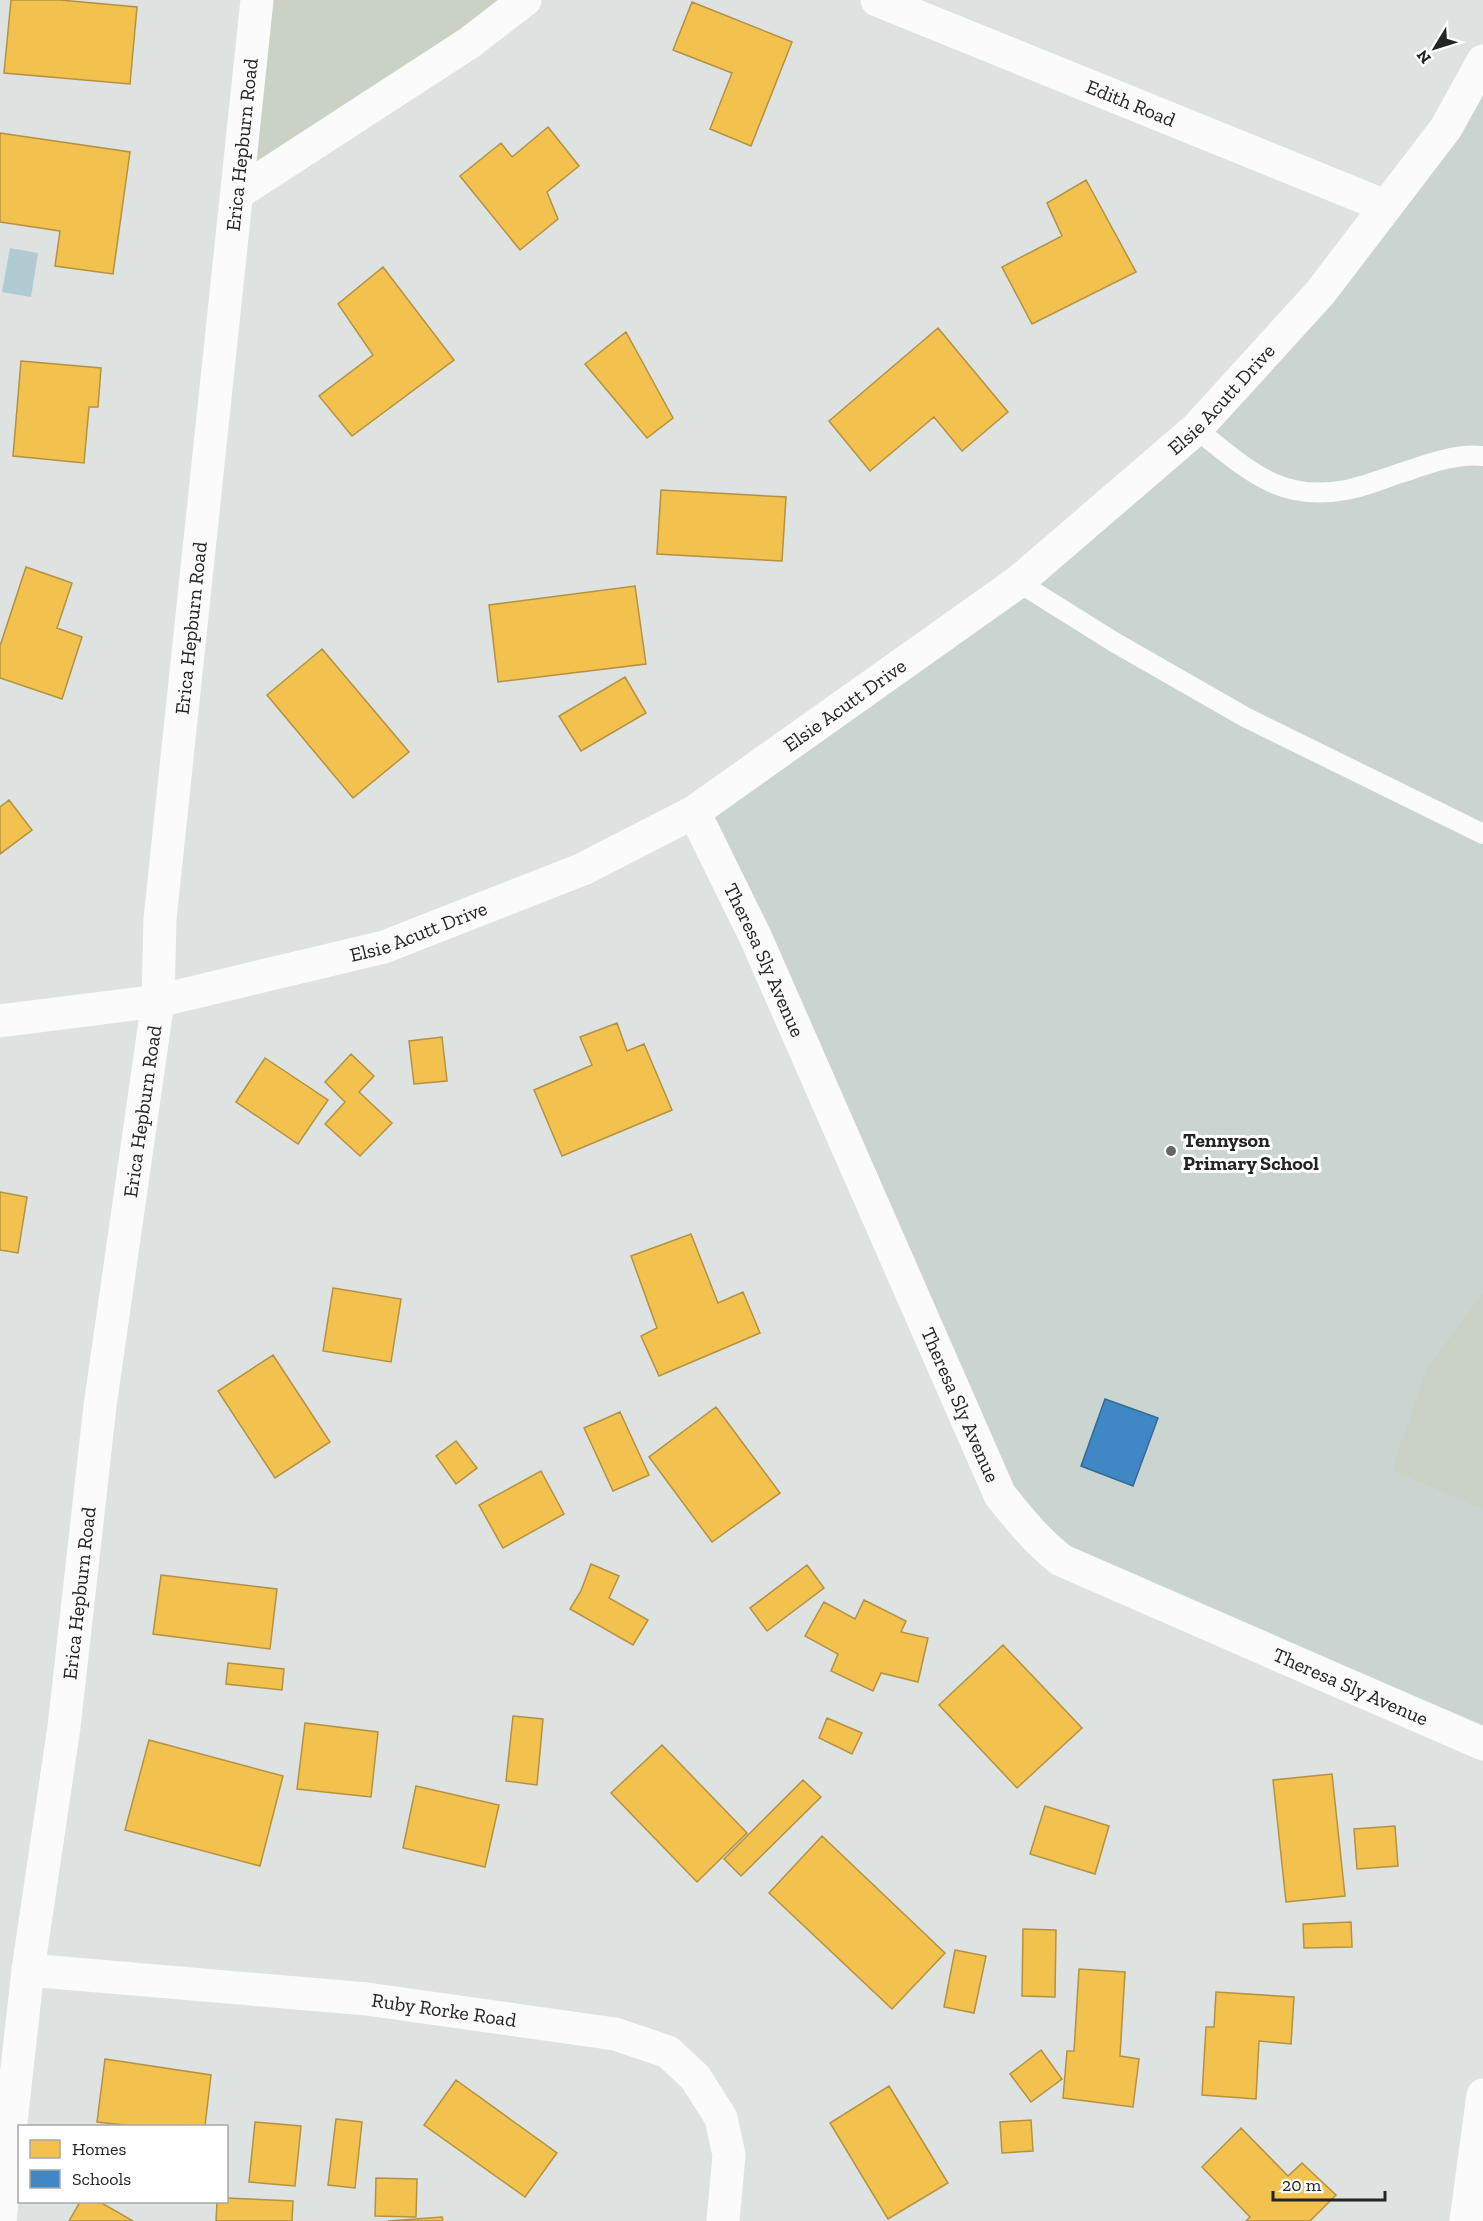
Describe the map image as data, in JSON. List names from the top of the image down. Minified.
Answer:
{"streets":{"street":["Edith Road","Erica Hepburn Road","Elsie Acutt Drive","Theresa Sly Avenue","Ruby Rorke Road"]},"crossings":[["Edith Road","Elsie Acutt Drive"],["Erica Hepburn Road","Elsie Acutt Drive"],["Erica Hepburn Road","Ruby Rorke Road"],["Elsie Acutt Drive","Theresa Sly Avenue"]],"places":["Tennyson Primary School"],"legend":["Homes","Schools"],"scale_bar":"20 m","north":"bottom left"}
